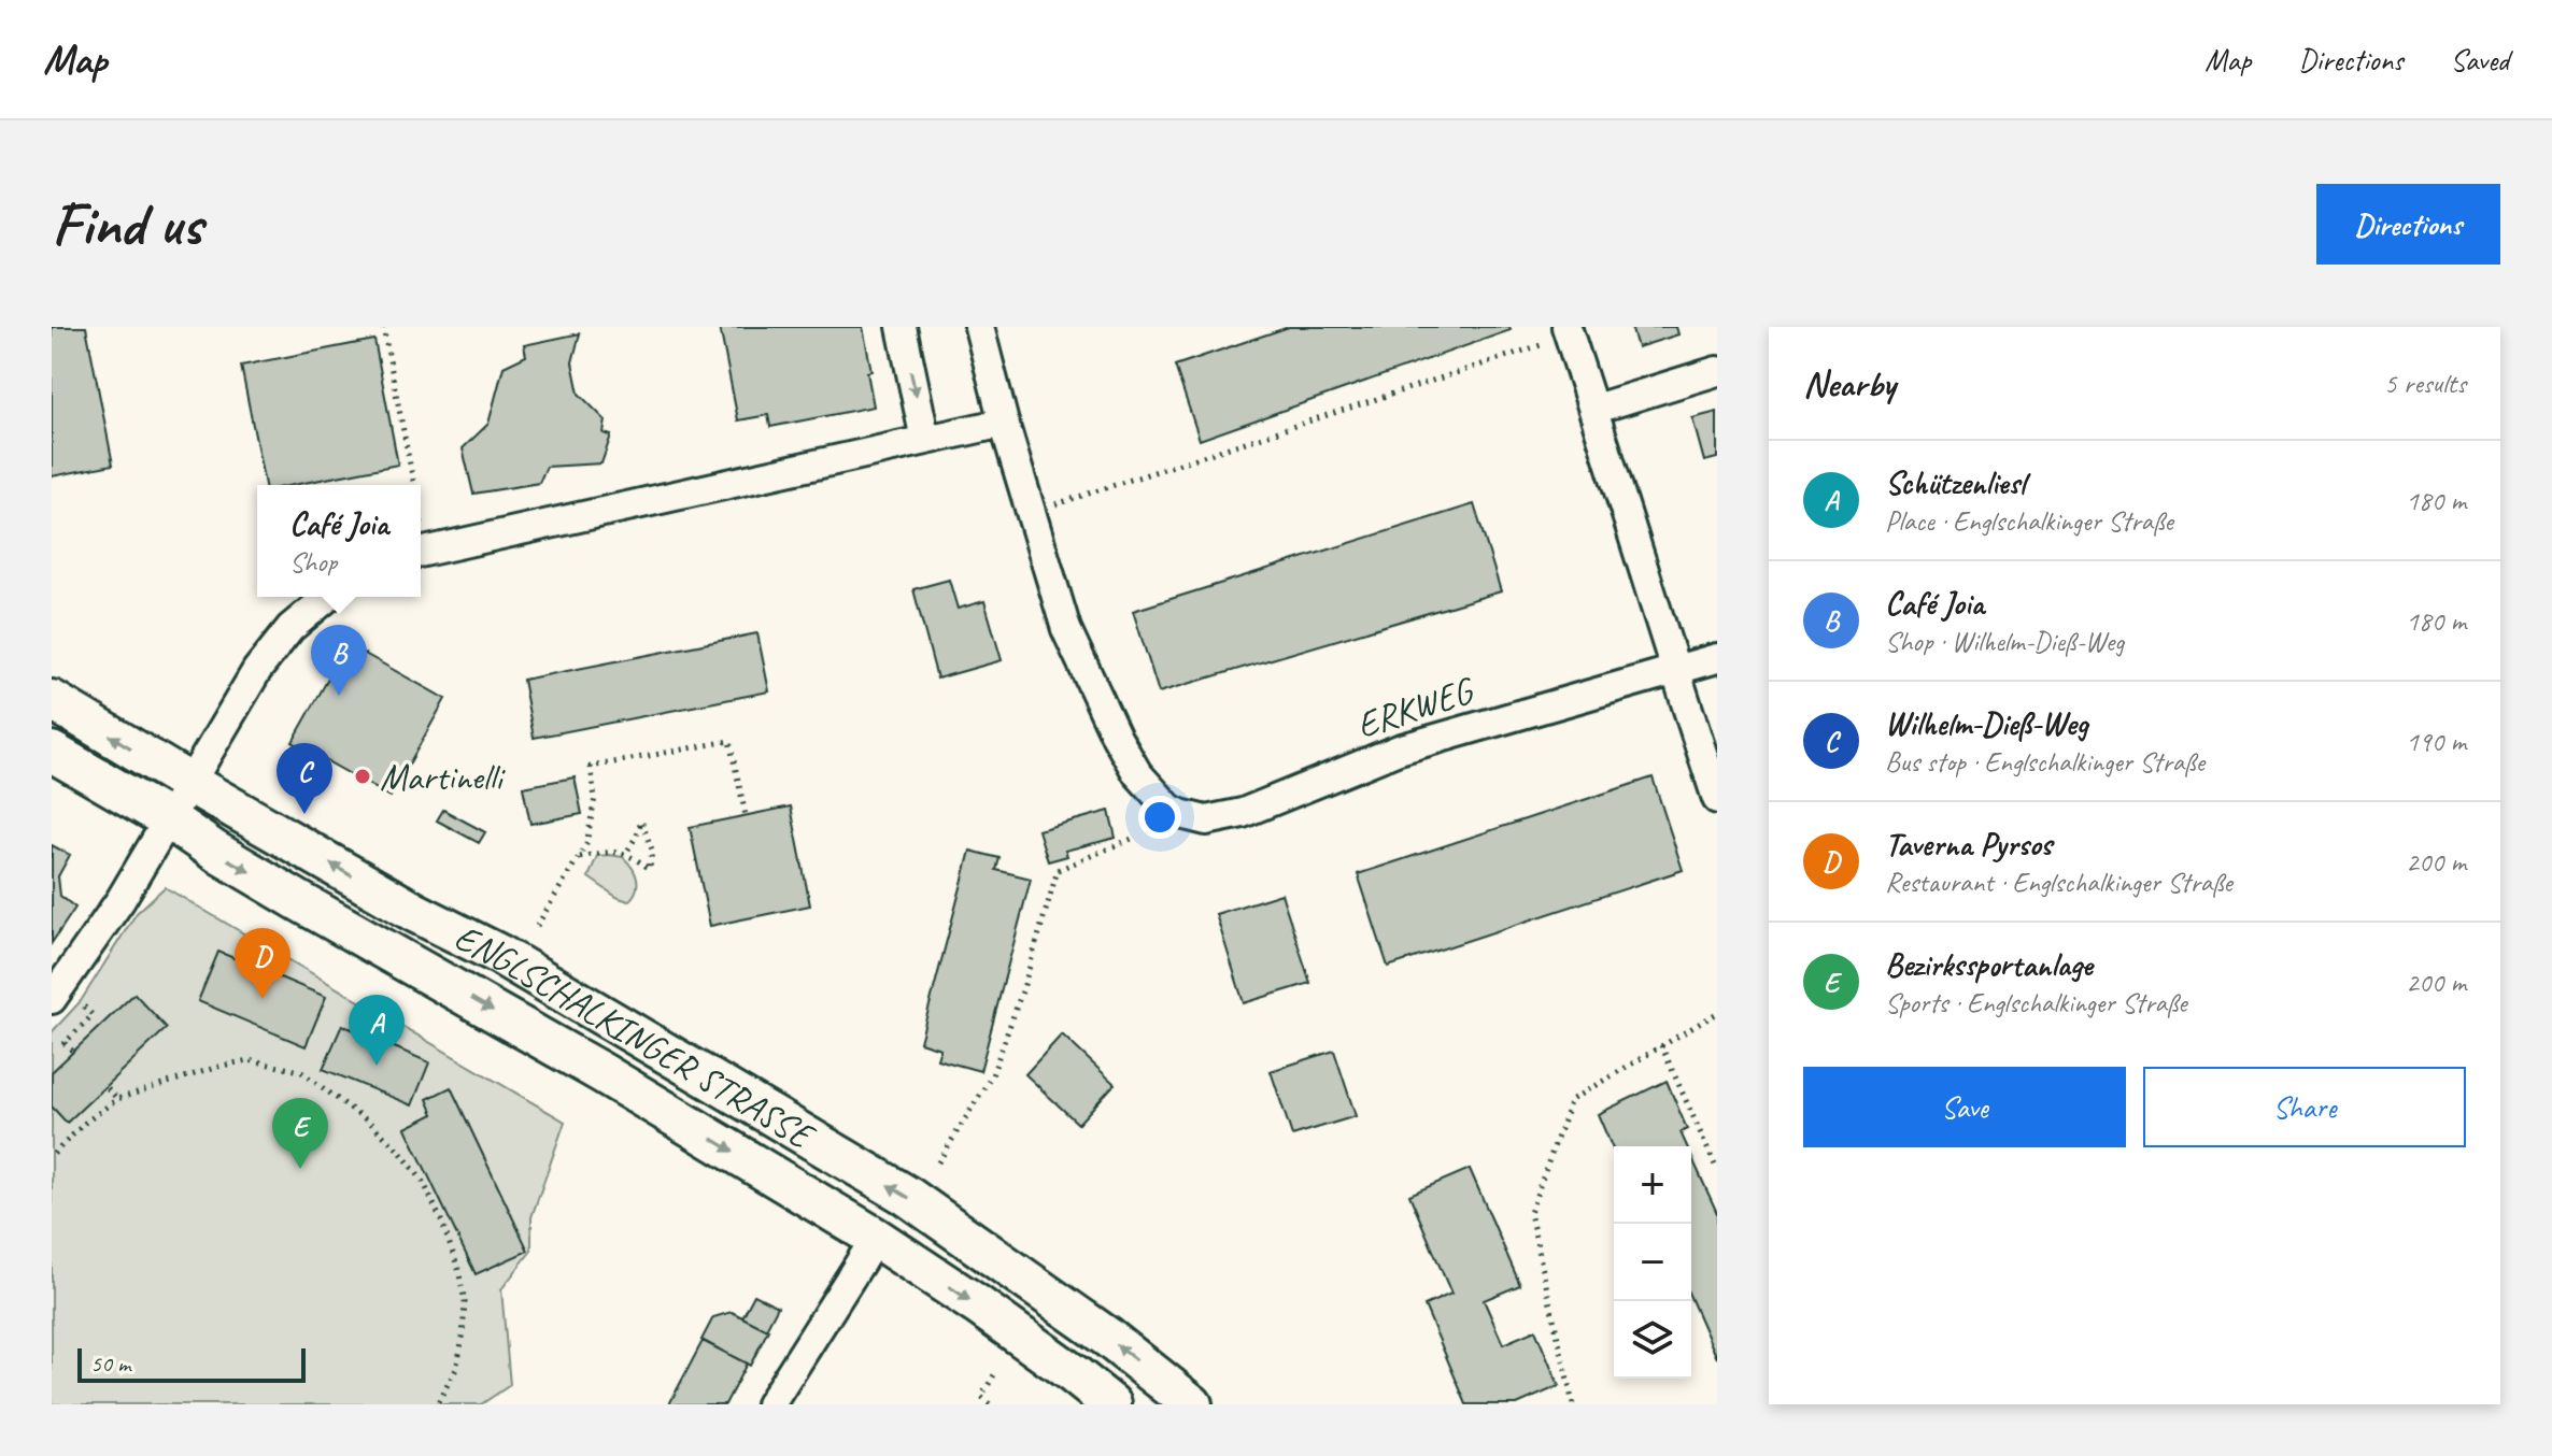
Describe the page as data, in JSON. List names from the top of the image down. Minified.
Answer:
{"streets":{"main road":["ENGLSCHALKINGER STRASSE"],"street":["ERKWEG"]},"places":["Martinelli"],"scale_bar":"50 m","page":{"header":"Map","nav":["Map","Directions","Saved"],"buttons":["Directions",["Save","Share"]],"title":"Find us","heading":["Nearby","5 results"],"list":[{"mark":"A","name":"Schützenliesl","note":"Place · Englschalkinger Straße","value":"180 m"},{"mark":"B","name":"Café Joia","note":"Shop · Wilhelm-Dieß-Weg","value":"180 m"},{"mark":"C","name":"Wilhelm-Dieß-Weg","note":"Bus stop · Englschalkinger Straße","value":"190 m"},{"mark":"D","name":"Taverna Pyrsos","note":"Restaurant · Englschalkinger Straße","value":"200 m"},{"mark":"E","name":"Bezirkssportanlage","note":"Sports · Englschalkinger Straße","value":"200 m"}],"popup":["Café Joia","Shop"],"pins":["B","C","D","A","E"],"map_buttons":["+","−"],"scale":"50 m"}}
